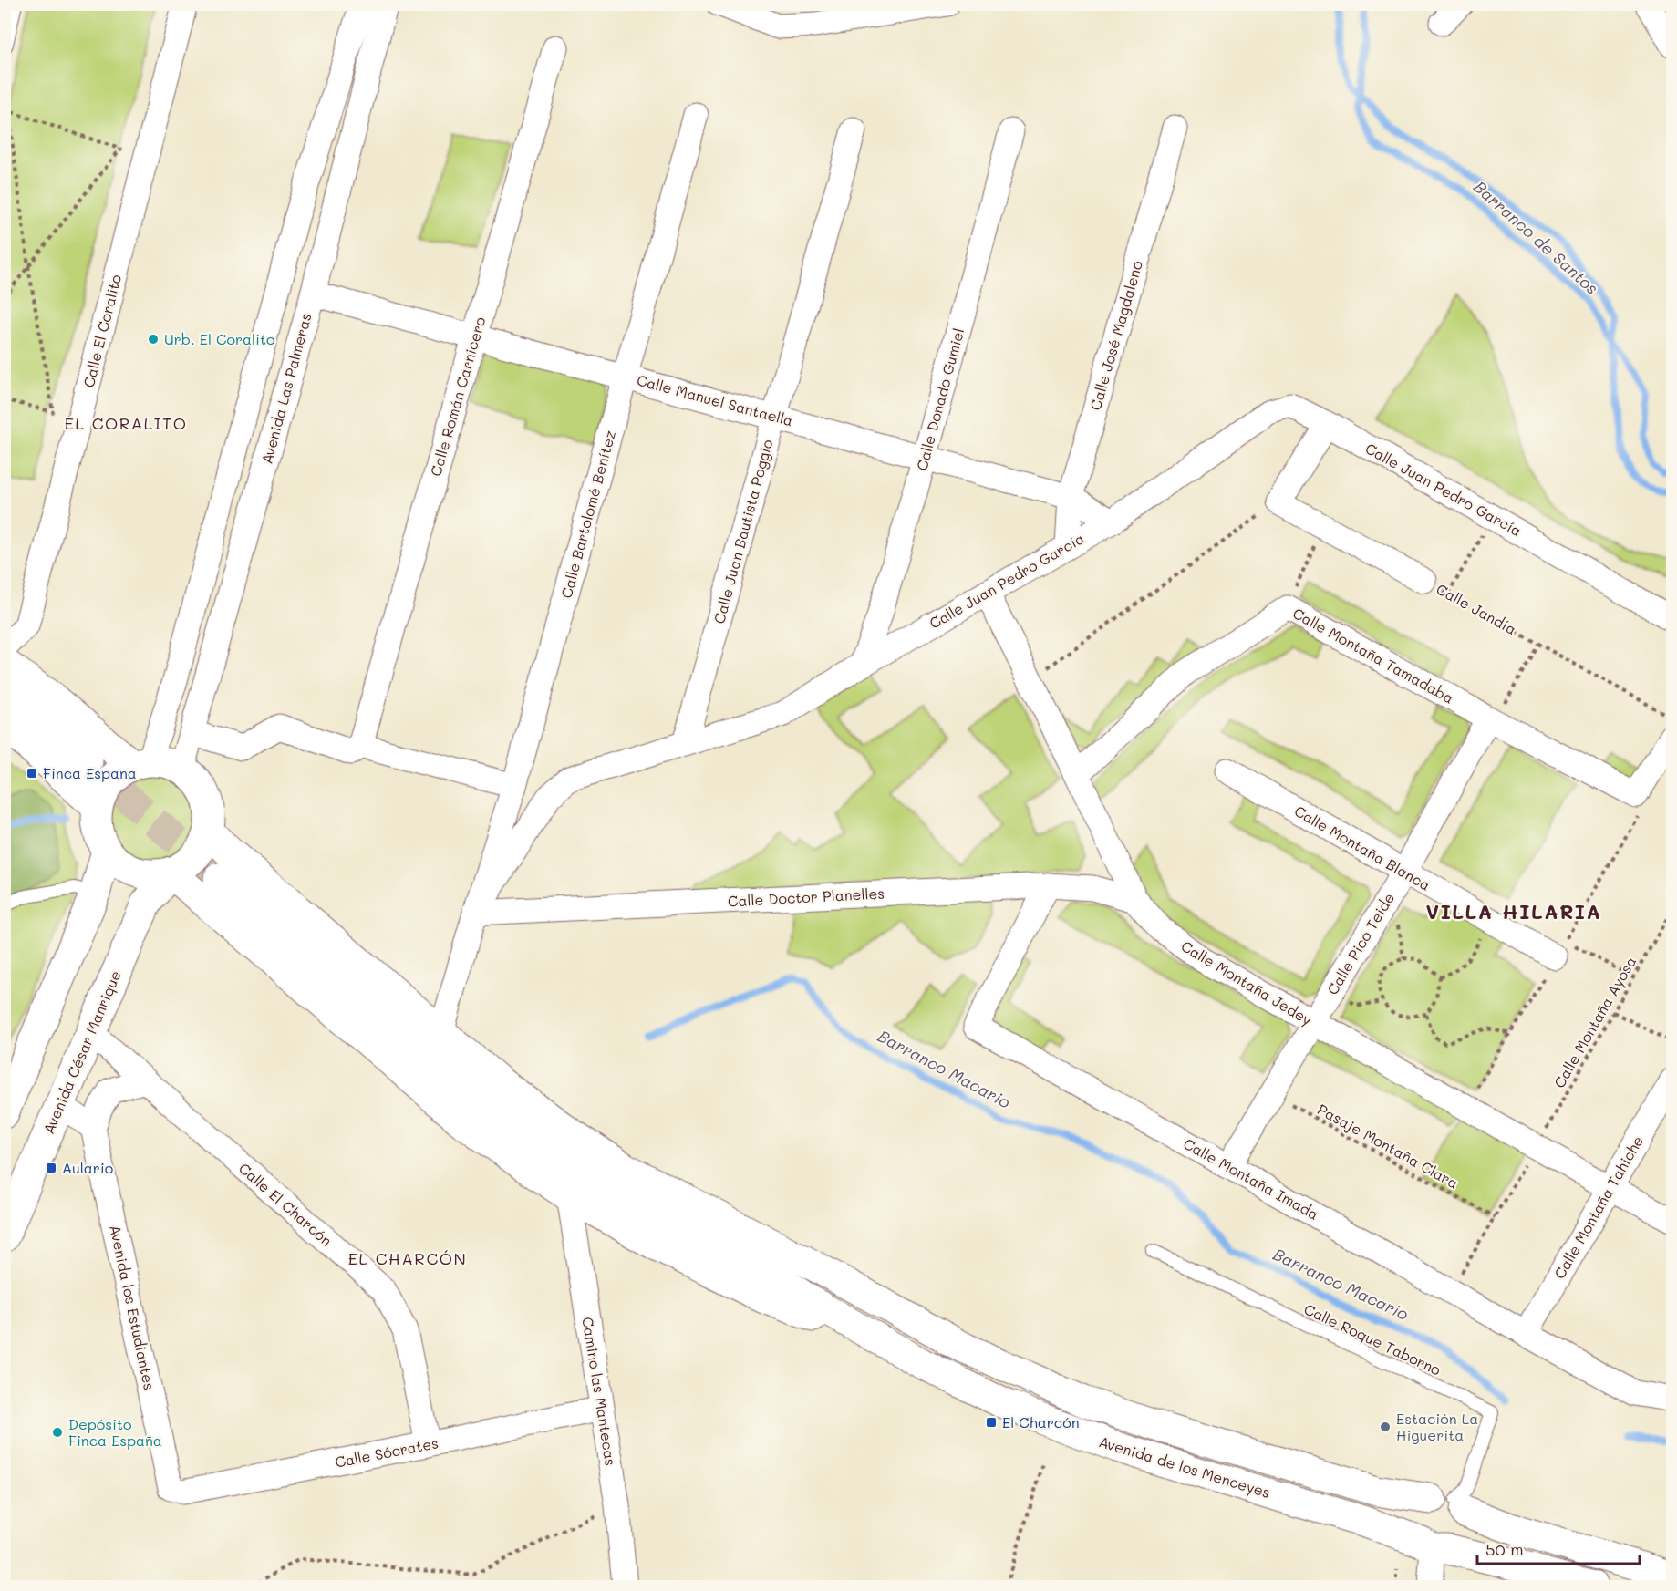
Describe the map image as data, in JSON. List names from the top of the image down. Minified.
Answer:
{"streets":{"main road":["Avenida César Manrique","Avenida de los Menceyes"],"street":["Calle El Coralito","Calle José Magdaleno","Avenida Las Palmeras","Calle Román Carnicero","Calle Donado Gumiel","Calle Manuel Santaella","Calle Juan Pedro García","Calle Bartolomé Benítez","Calle Juan Bautista Poggio","Calle Jandía","Calle Montaña Tamadaba","Calle Montaña Blanca","Calle Doctor Planelles","Calle Pico Teide","Calle Montaña Jedey","Calle Montaña Imada","Calle El Charcón","Calle Montaña Tahiche","Avenida los Estudiantes","Camino las Mantecas","Calle Sócrates"],"lane":["Calle Roque Taborno"],"path":["Calle Montaña Ayosa","Pasaje Montaña Clara"]},"crossings":[["Calle José Magdaleno","Calle Manuel Santaella"],["Calle José Magdaleno","Calle Juan Pedro García"],["Avenida Las Palmeras","Calle Manuel Santaella"],["Avenida Las Palmeras","Avenida César Manrique"],["Calle Román Carnicero","Calle Manuel Santaella"],["Calle Donado Gumiel","Calle Manuel Santaella"],["Calle Donado Gumiel","Calle Juan Pedro García"],["Calle Manuel Santaella","Calle Juan Pedro García"],["Calle Manuel Santaella","Calle Bartolomé Benítez"],["Calle Manuel Santaella","Calle Juan Bautista Poggio"],["Calle Juan Pedro García","Calle Bartolomé Benítez"],["Calle Juan Pedro García","Calle Juan Bautista Poggio"],["Calle Juan Pedro García","Calle Doctor Planelles"],["Calle Juan Pedro García","Calle Montaña Jedey"],["Calle Bartolomé Benítez","Calle Doctor Planelles"],["Calle Montaña Tamadaba","Calle Pico Teide"],["Calle Montaña Tamadaba","Calle Montaña Jedey"],["Calle Montaña Blanca","Calle Pico Teide"],["Calle Doctor Planelles","Calle Montaña Jedey"],["Calle Doctor Planelles","Calle Montaña Imada"],["Calle Pico Teide","Calle Montaña Jedey"],["Calle Pico Teide","Pasaje Montaña Clara"],["Calle Pico Teide","Calle Montaña Imada"],["Calle Montaña Jedey","Calle Montaña Ayosa"],["Calle Montaña Jedey","Calle Montaña Tahiche"],["Calle Montaña Ayosa","Pasaje Montaña Clara"],["Calle Montaña Ayosa","Calle Montaña Imada"],["Avenida César Manrique","Calle El Charcón"],["Calle Montaña Imada","Calle Montaña Tahiche"],["Calle El Charcón","Calle Sócrates"],["Avenida los Estudiantes","Calle Sócrates"],["Calle Roque Taborno","Avenida de los Menceyes"],["Camino las Mantecas","Calle Sócrates"]],"districts":["EL CORALITO","VILLA HILARIA","EL CHARCÓN"],"water":["Barranco de Santos","Barranco Macario"],"places":{"other":["Urb. El Coralito","Estación La Higuerita","Depósito Finca España"],"transit":["Finca España","Aulario","El Charcón"]},"scale_bar":"50 m"}
